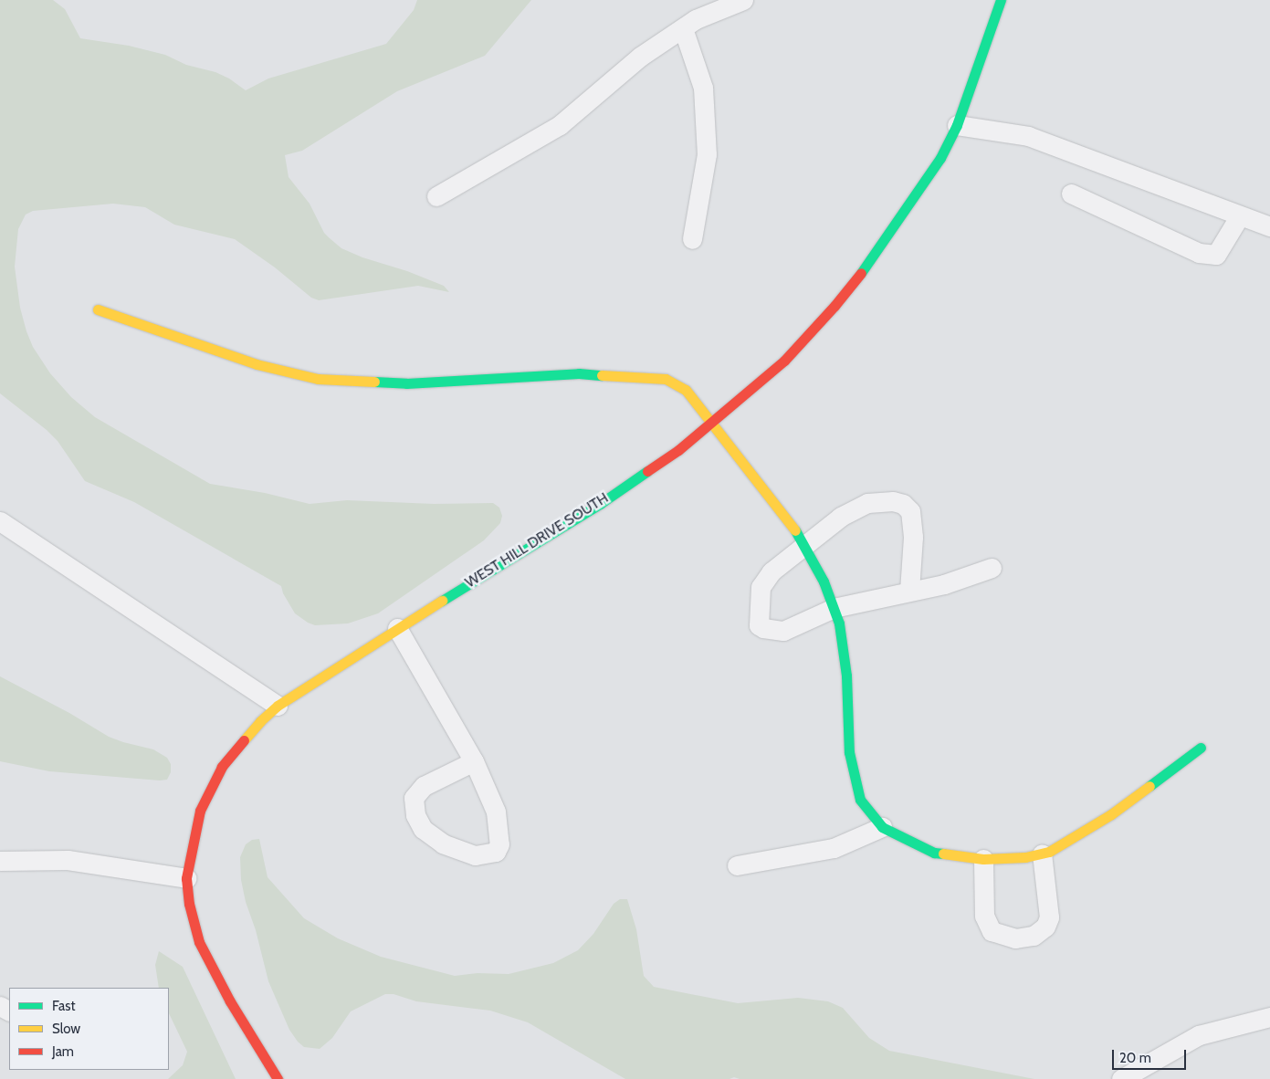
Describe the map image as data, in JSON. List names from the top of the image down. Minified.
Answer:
{"streets":{"street":["WEST HILL DRIVE SOUTH"]},"legend":["Fast","Slow","Jam"],"scale_bar":"20 m"}
